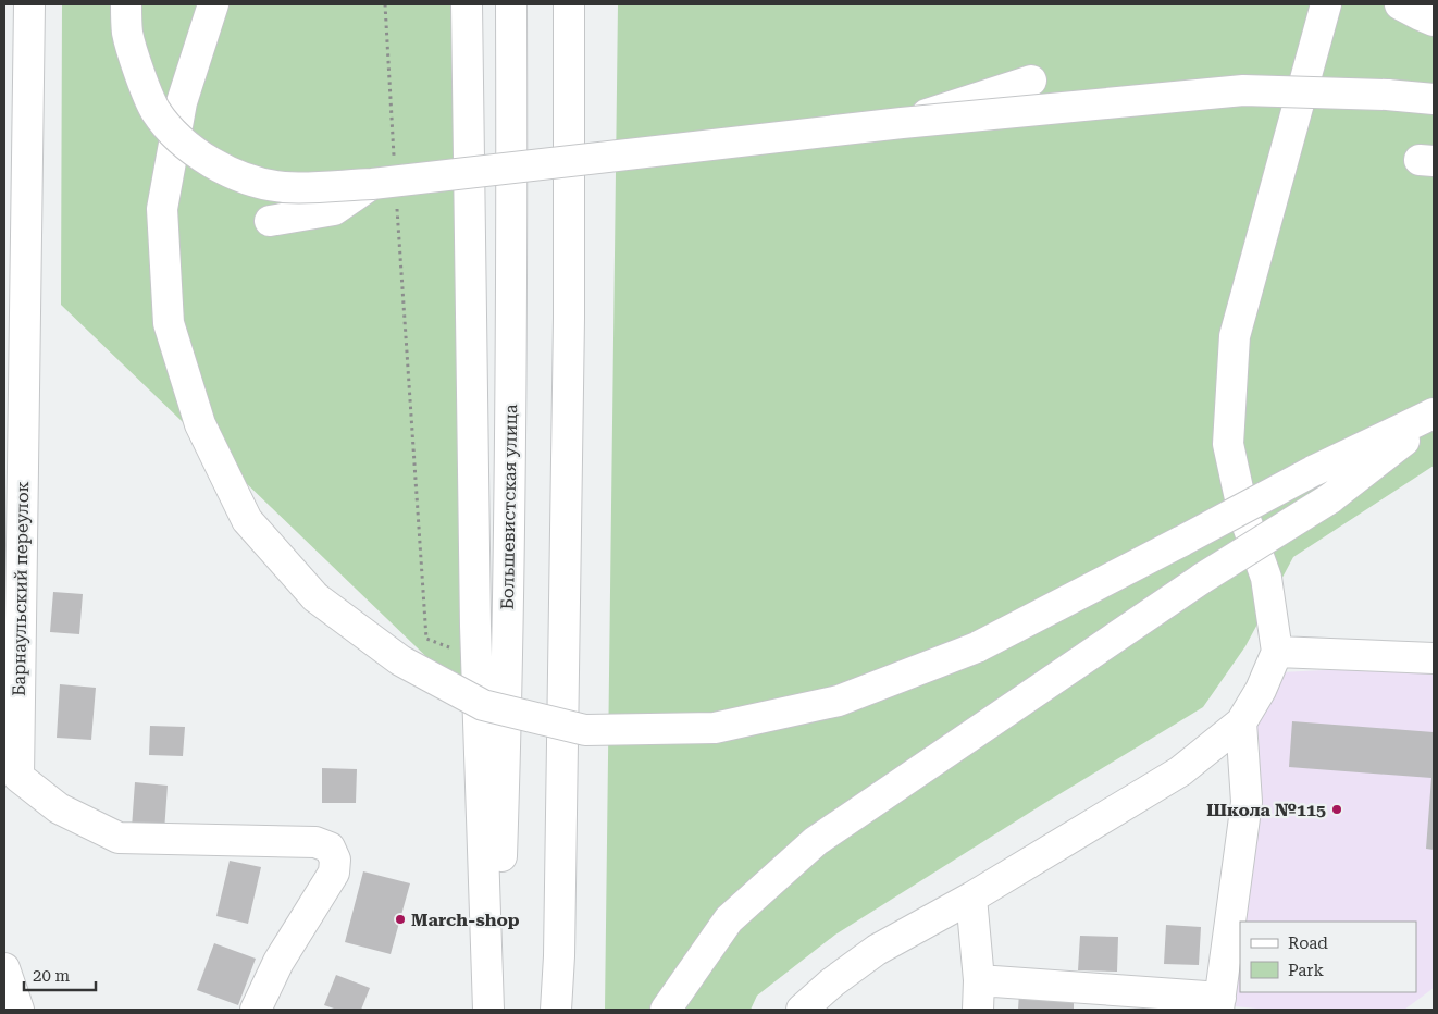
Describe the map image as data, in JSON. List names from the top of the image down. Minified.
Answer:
{"streets":{"main road":["Большевистская улица","Барнаульский переулок"]},"places":["Школа №115","March-shop"],"legend":["Road","Park"],"scale_bar":"20 m"}
